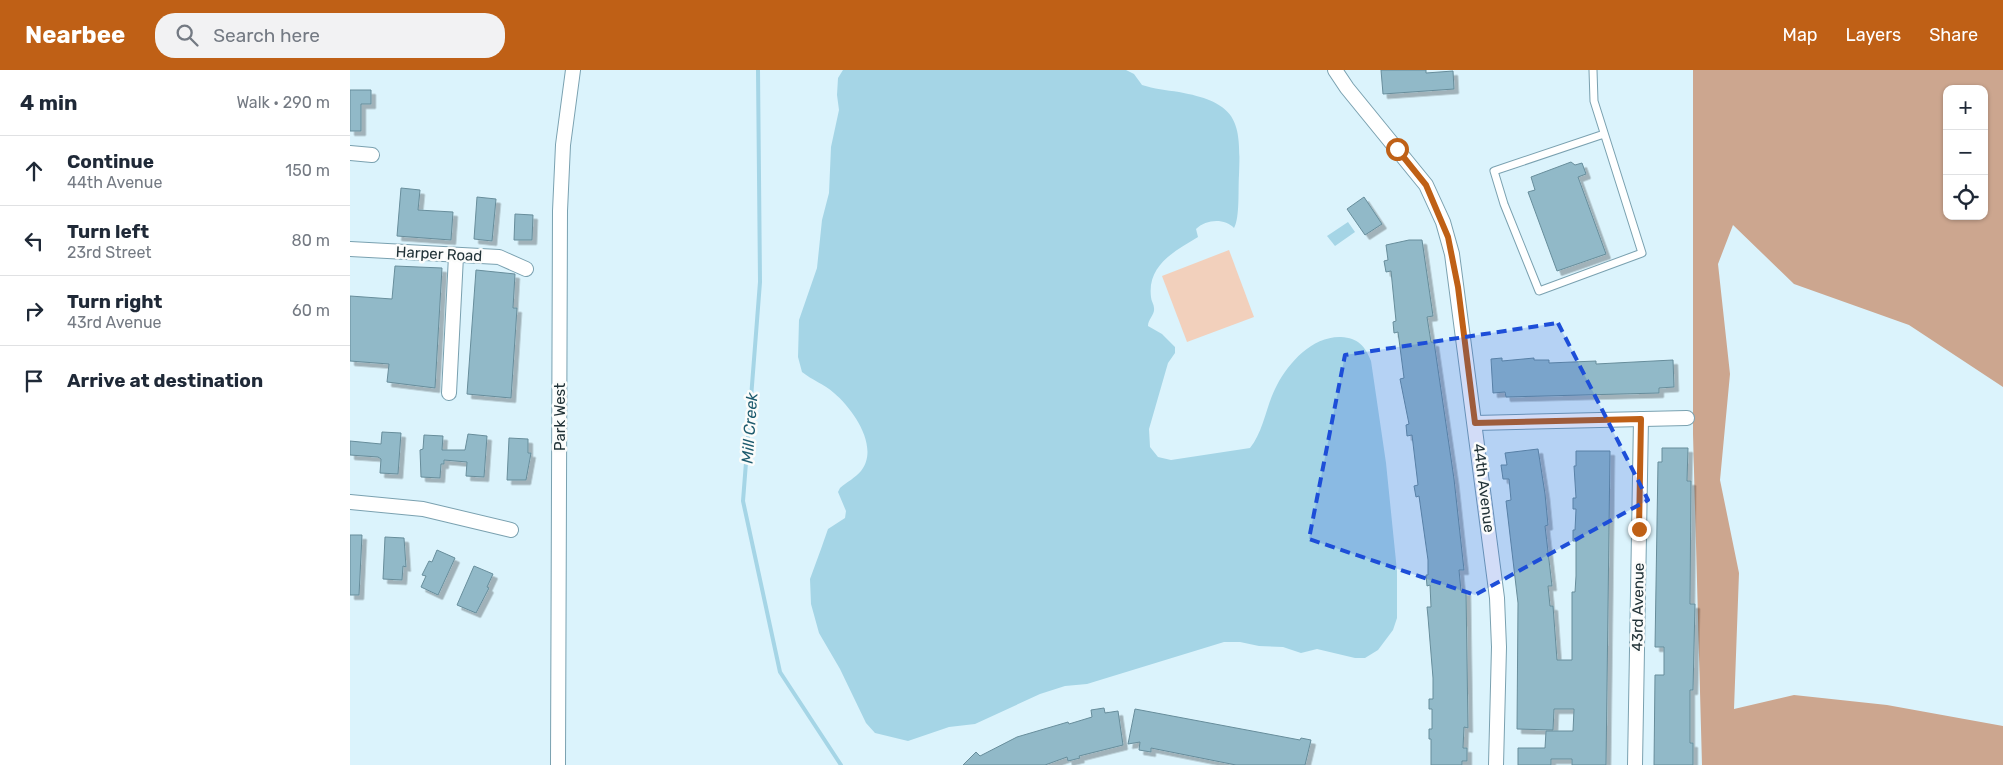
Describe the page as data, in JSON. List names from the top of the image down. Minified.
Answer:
{"streets":{"street":["Harper Road","Park West","44th Avenue","43rd Avenue"]},"water":["Mill Creek"],"page":{"header":"Nearbee","search":"Search here","nav":["Map","Layers","Share"],"heading":["4 min","Walk · 290 m"],"map_buttons":["+","−"],"list":[["Continue","44th Avenue","150 m"],["Turn left","23rd Street","80 m"],["Turn right","43rd Avenue","60 m"],"Arrive at destination"]}}
